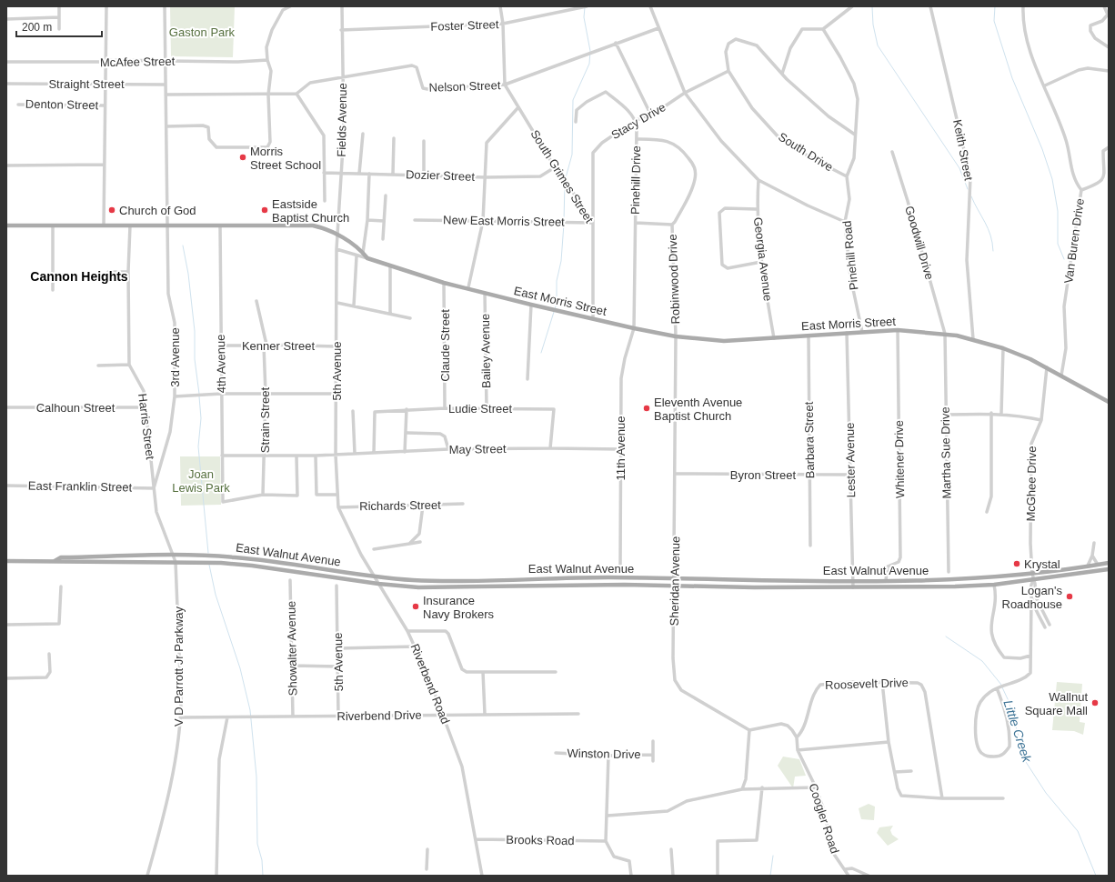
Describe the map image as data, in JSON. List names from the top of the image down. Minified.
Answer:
{"streets":{"main road":["East Morris Street","East Walnut Avenue"],"street":["Foster Street","McAfee Street","Straight Street","Nelson Street","Denton Street","Fields Avenue","Stacy Drive","Keith Street","South Drive","Dozier Street","South Grimes Street","Pinehill Drive","New East Morris Street","Van Buren Drive","Goodwill Drive","Pinehill Road","Georgia Avenue","Robinwood Drive","Kenner Street","Claude Street","Bailey Avenue","3rd Avenue","4th Avenue","5th Avenue","Calhoun Street","Ludie Street","Strain Street","Harris Street","Barbara Street","11th Avenue","May Street","Martha Sue Drive","Whitener Drive","Lester Avenue","Byron Street","McGhee Drive","East Franklin Street","Richards Street","Sheridan Avenue","Showalter Avenue","V D Parrott Jr Parkway","Riverbend Road","Roosevelt Drive","Riverbend Drive","Winston Drive","Coogler Road","Brooks Road"]},"crossings":[["Foster Street","Fields Avenue"],["McAfee Street","3rd Avenue"],["Straight Street","3rd Avenue"],["Nelson Street","Fields Avenue"],["Nelson Street","South Grimes Street"],["Fields Avenue","Dozier Street"],["Fields Avenue","5th Avenue"],["Stacy Drive","South Drive"],["Stacy Drive","South Grimes Street"],["Stacy Drive","Pinehill Drive"],["Stacy Drive","New East Morris Street"],["Keith Street","East Morris Street"],["South Drive","Pinehill Road"],["Dozier Street","South Grimes Street"],["South Grimes Street","New East Morris Street"],["South Grimes Street","East Morris Street"],["Pinehill Drive","Robinwood Drive"],["Pinehill Drive","East Morris Street"],["Pinehill Drive","11th Avenue"],["Van Buren Drive","East Morris Street"],["Goodwill Drive","East Morris Street"],["Goodwill Drive","Martha Sue Drive"],["Pinehill Road","East Morris Street"],["Georgia Avenue","East Morris Street"],["Robinwood Drive","East Morris Street"],["Robinwood Drive","Sheridan Avenue"],["East Morris Street","Claude Street"],["East Morris Street","Bailey Avenue"],["East Morris Street","Barbara Street"],["East Morris Street","11th Avenue"],["East Morris Street","Martha Sue Drive"],["East Morris Street","Whitener Drive"],["East Morris Street","Lester Avenue"],["East Morris Street","McGhee Drive"],["East Morris Street","Sheridan Avenue"],["Kenner Street","4th Avenue"],["Kenner Street","5th Avenue"],["Kenner Street","Strain Street"],["Claude Street","Ludie Street"],["Bailey Avenue","Ludie Street"],["3rd Avenue","Harris Street"],["3rd Avenue","East Franklin Street"],["4th Avenue","Strain Street"],["4th Avenue","May Street"],["5th Avenue","May Street"],["5th Avenue","Richards Street"],["5th Avenue","Riverbend Road"],["5th Avenue","Riverbend Drive"],["Calhoun Street","Harris Street"],["Ludie Street","May Street"],["Strain Street","May Street"],["Harris Street","East Franklin Street"],["Harris Street","East Walnut Avenue"],["Harris Street","V D Parrott Jr Parkway"],["Barbara Street","Byron Street"],["11th Avenue","May Street"],["Whitener Drive","East Walnut Avenue"],["Lester Avenue","Byron Street"],["Lester Avenue","East Walnut Avenue"],["Byron Street","Sheridan Avenue"],["McGhee Drive","East Walnut Avenue"],["Richards Street","Riverbend Road"],["East Walnut Avenue","Sheridan Avenue"],["East Walnut Avenue","V D Parrott Jr Parkway"],["East Walnut Avenue","Riverbend Road"],["Showalter Avenue","Riverbend Drive"],["V D Parrott Jr Parkway","Riverbend Drive"],["Riverbend Road","Riverbend Drive"],["Riverbend Road","Brooks Road"],["Roosevelt Drive","Coogler Road"]],"districts":["Cannon Heights"],"water":["Little Creek"],"parks":["Gaston Park","Joan Lewis Park"],"places":["Morris Street School","Church of God","Eastside Baptist Church","Eleventh Avenue Baptist Church","Krystal","Logan's Roadhouse","Insurance Navy Brokers","Wallnut Square Mall"],"scale_bar":"200 m"}
